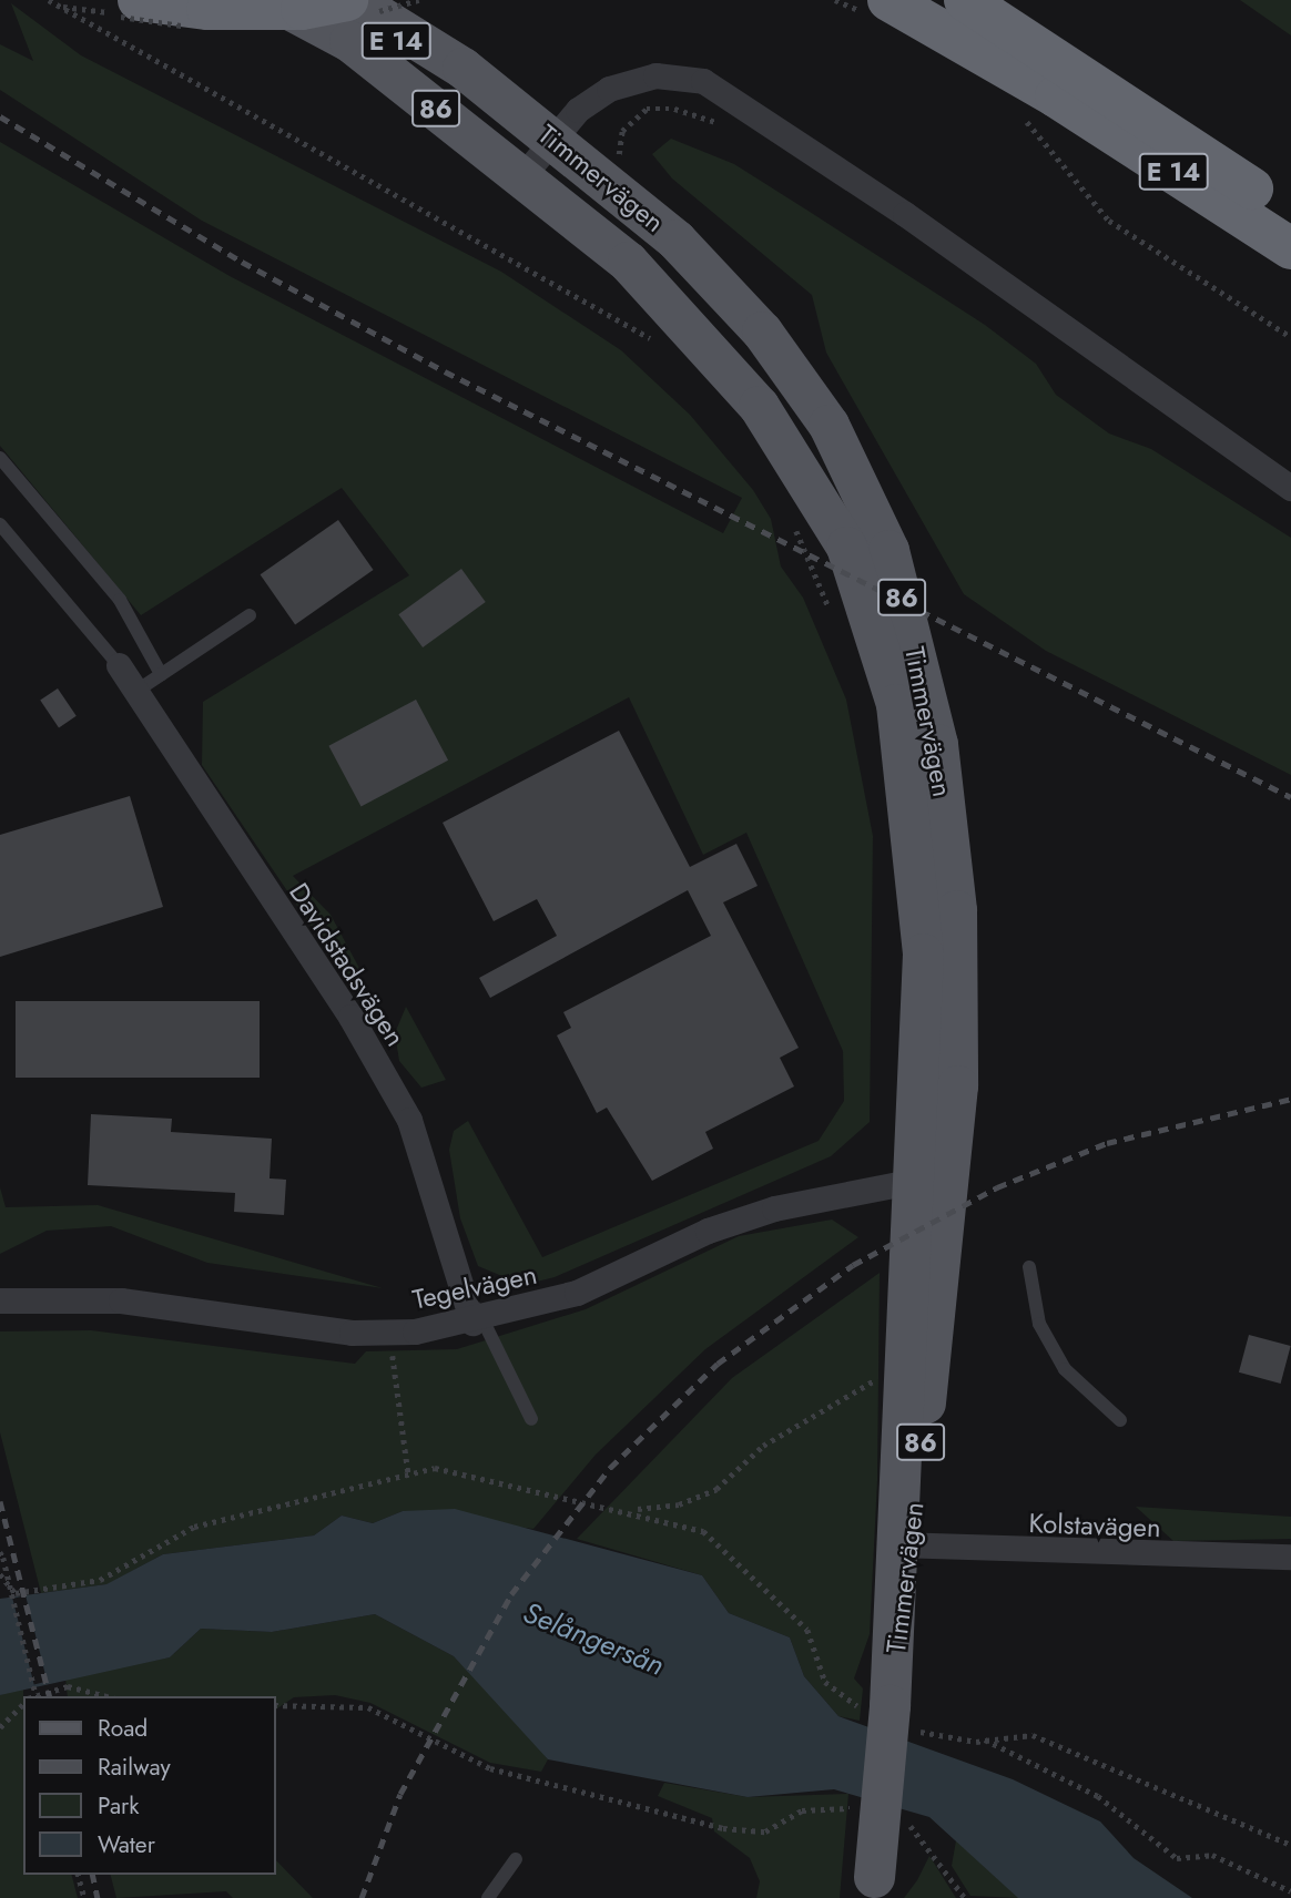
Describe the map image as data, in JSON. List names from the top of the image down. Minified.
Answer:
{"streets":{"highway":["E 14"],"main road":["86","Timmervägen"],"street":["Davidstadsvägen","Tegelvägen","Kolstavägen"]},"crossings":[["86","Timmervägen"],["Timmervägen","Tegelvägen"],["Timmervägen","Kolstavägen"],["Davidstadsvägen","Tegelvägen"]],"water":["Selångersån"],"legend":["Road","Railway","Park","Water"]}
